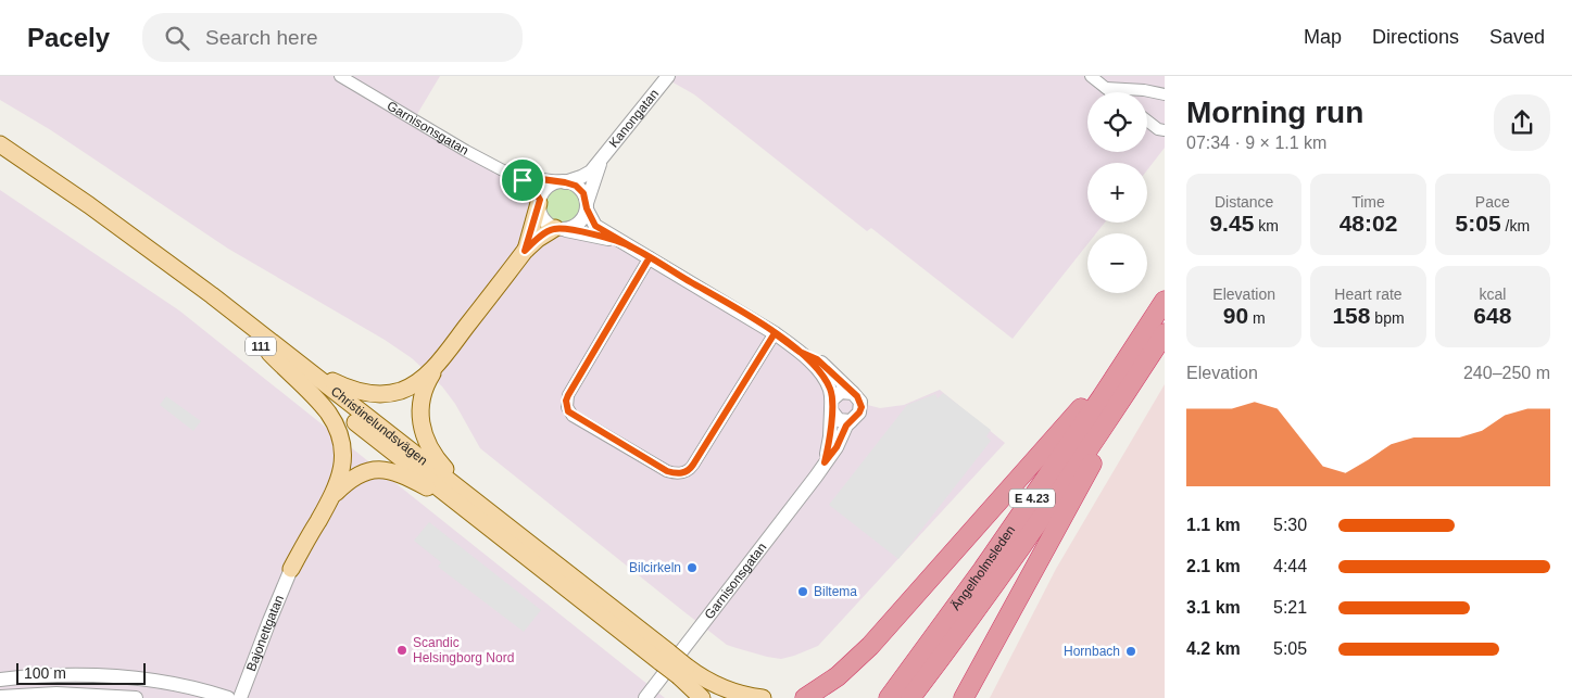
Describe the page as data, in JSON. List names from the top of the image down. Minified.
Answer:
{"streets":{"highway":["E 4.23","Ängelholmsleden"],"main road":["111","Christinelundsvägen"],"street":["Kanongatan","Garnisonsgatan","Bajonettgatan"]},"crossings":[["Kanongatan","Garnisonsgatan"]],"places":["Bilcirkeln","Biltema","Scandic Helsingborg Nord","Hornbach"],"scale_bar":"100 m","page":{"header":"Pacely","search":"Search here","nav":["Map","Directions","Saved"],"heading":["Morning run","07:34 · 9 × 1.1 km"],"map_buttons":["+","−"],"stats":[["Distance","9.45 km"],["Time","48:02"],["Pace","5:05 /km"],["Elevation","90 m"],["Heart rate","158 bpm"],["kcal","648"]],"chart":["Elevation","240–250 m"],"list":[{"name":"1.1 km","note":"5:30"},{"name":"2.1 km","note":"4:44"},{"name":"3.1 km","note":"5:21"},{"name":"4.2 km","note":"5:05"}],"scale":"100 m"}}
